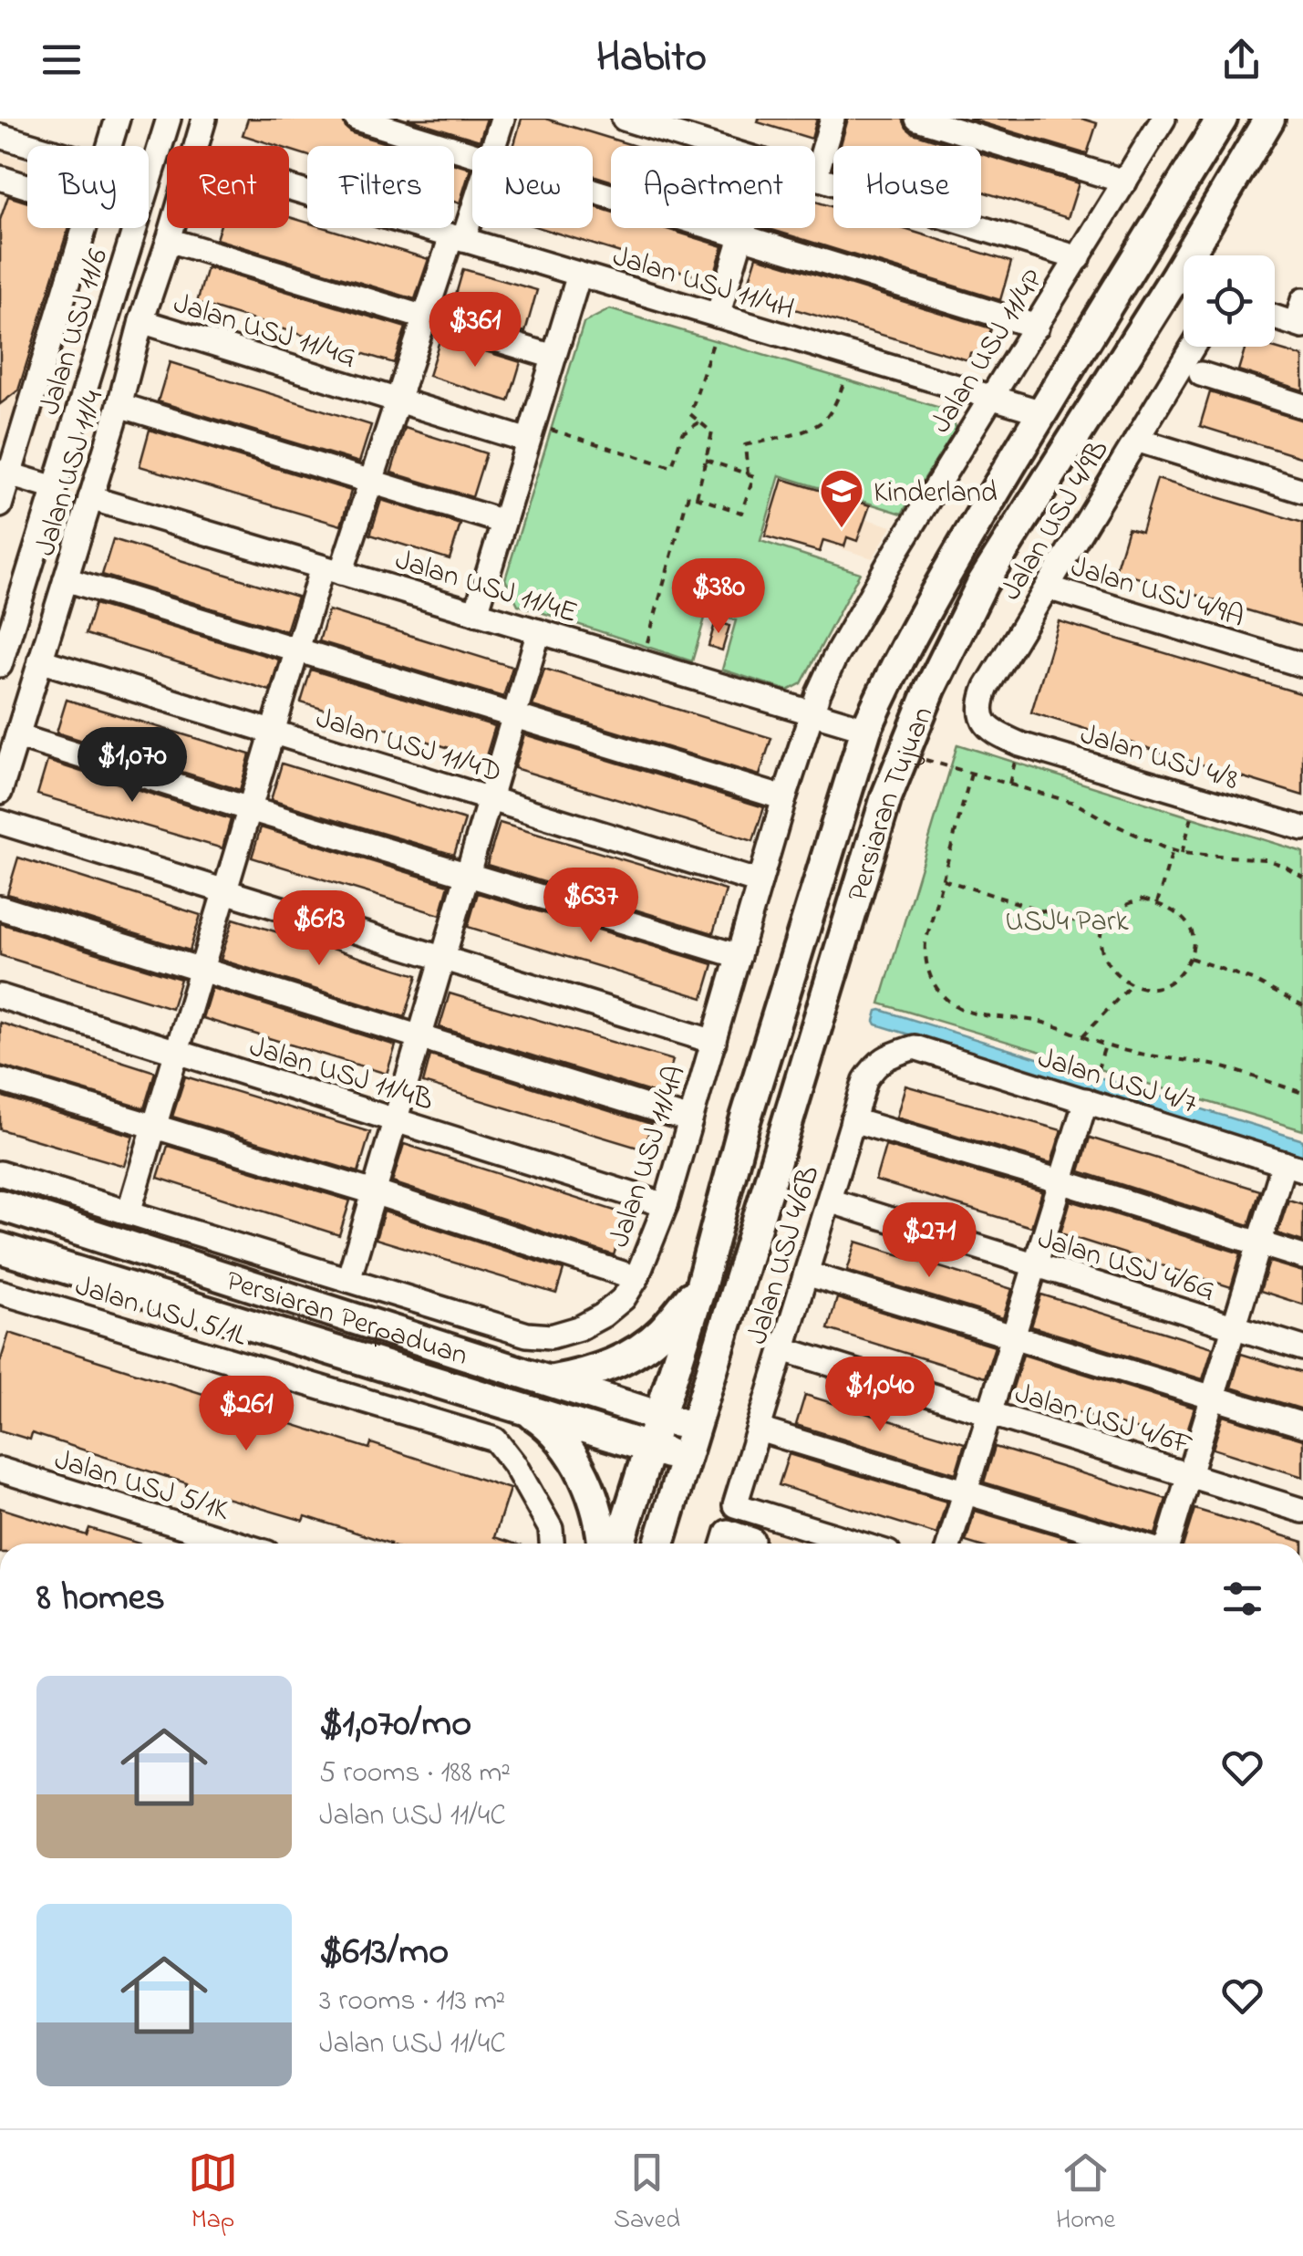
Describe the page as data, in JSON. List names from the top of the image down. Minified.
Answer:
{"streets":{"main road":["Persiaran Tujuan","Persiaran Perpaduan"],"street":["Jalan USJ 11/4H","Jalan USJ 11/4G","Jalan USJ 11/6","Jalan USJ 11/4P","Jalan USJ 11/4","Jalan USJ 4/9B","Jalan USJ 11/4E","Jalan USJ 4/9A","Jalan USJ 11/4D","Jalan USJ 4/8","Jalan USJ 11/4B","Jalan USJ 4/7","Jalan USJ 11/4A","Jalan USJ 4/6B","Jalan USJ 4/6G","Jalan USJ 5/1L","Jalan USJ 4/6F","Jalan USJ 5/1K"]},"crossings":[["Jalan USJ 11/4H","Jalan USJ 11/4P"],["Jalan USJ 11/4H","Persiaran Tujuan"],["Jalan USJ 11/4G","Jalan USJ 11/4"],["Jalan USJ 11/4P","Jalan USJ 11/4E"],["Jalan USJ 11/4P","Jalan USJ 11/4A"],["Jalan USJ 11/4","Jalan USJ 11/4E"],["Jalan USJ 11/4","Jalan USJ 11/4D"],["Jalan USJ 4/9B","Jalan USJ 4/9A"],["Jalan USJ 4/9B","Jalan USJ 4/8"],["Jalan USJ 11/4E","Persiaran Tujuan"],["Jalan USJ 11/4E","Jalan USJ 11/4A"],["Jalan USJ 11/4D","Jalan USJ 11/4A"],["Persiaran Tujuan","Persiaran Perpaduan"],["Jalan USJ 11/4B","Jalan USJ 11/4A"],["Jalan USJ 4/7","Jalan USJ 4/6B"],["Jalan USJ 4/6B","Jalan USJ 4/6G"],["Jalan USJ 4/6B","Jalan USJ 4/6F"]],"parks":["USJ4 Park"],"places":{"school or university":["Kinderland"]},"page":{"header":"Habito","chip":["Buy","Rent","Filters","New","Apartment","House"],"price":["$361","$380","$1,070","$637","$613","$271","$1,040","$261"],"heading":"8 homes","list":[{"name":"$1,070/mo","note":"5 rooms · 188 m² · Jalan USJ 11/4C"},{"name":"$613/mo","note":"3 rooms · 113 m² · Jalan USJ 11/4C"}],"tabs":["Map","Saved","Home"]}}
